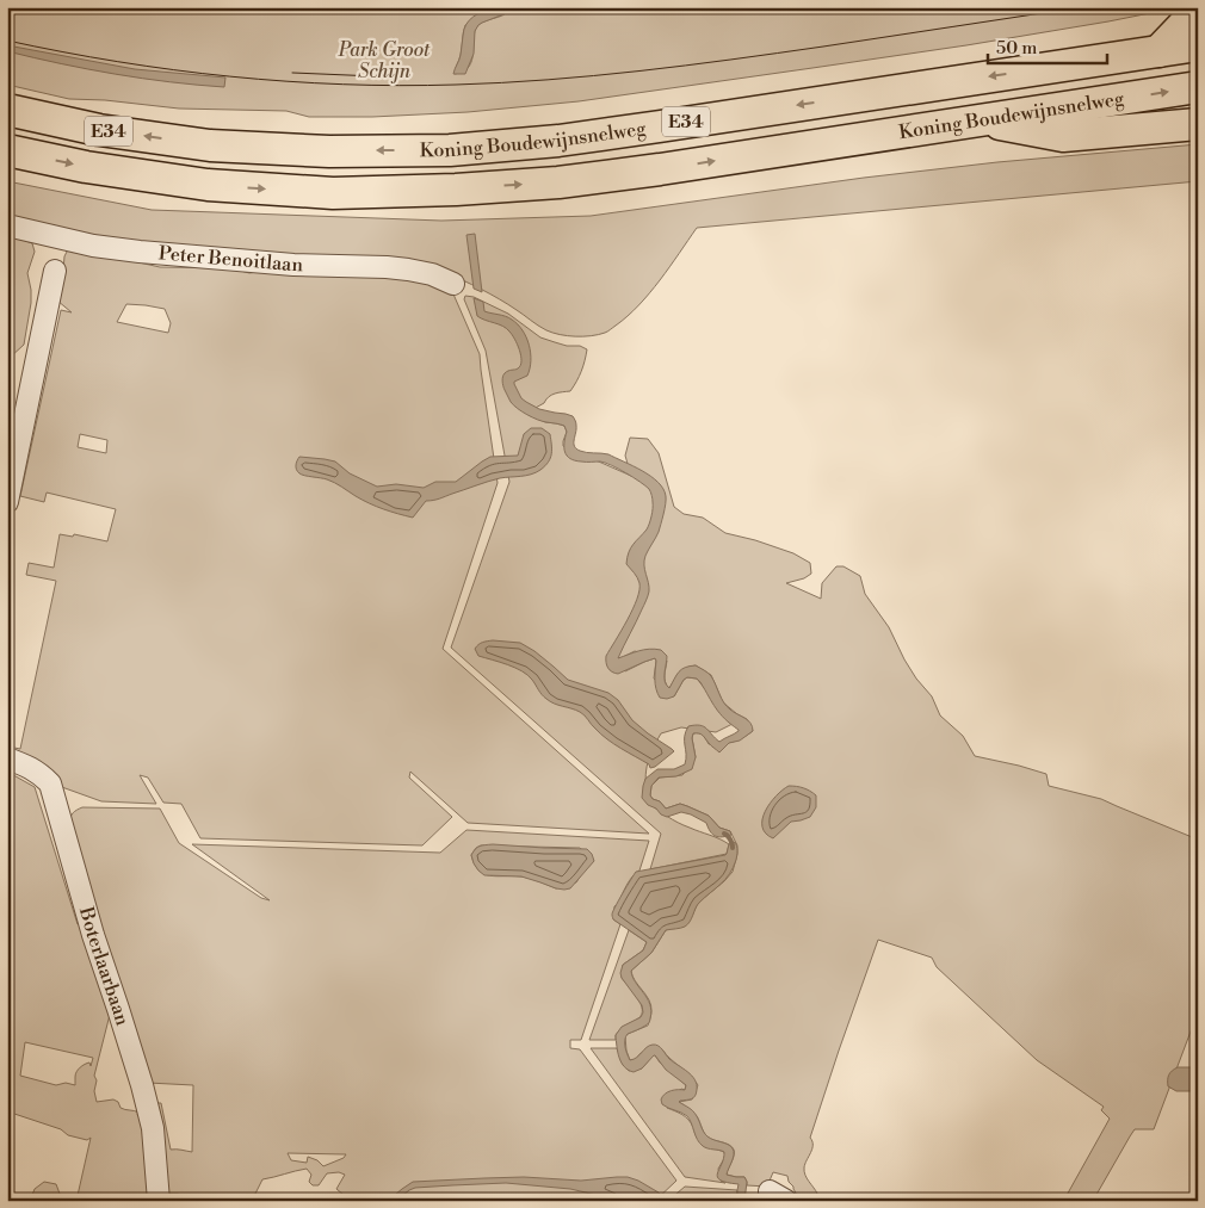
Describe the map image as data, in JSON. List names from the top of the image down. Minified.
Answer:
{"streets":{"highway":["Koning Boudewijnsnelweg","E34"],"street":["Peter Benoitlaan","Boterlaarbaan"]},"parks":["Park Groot Schijn"],"scale_bar":"50 m"}
